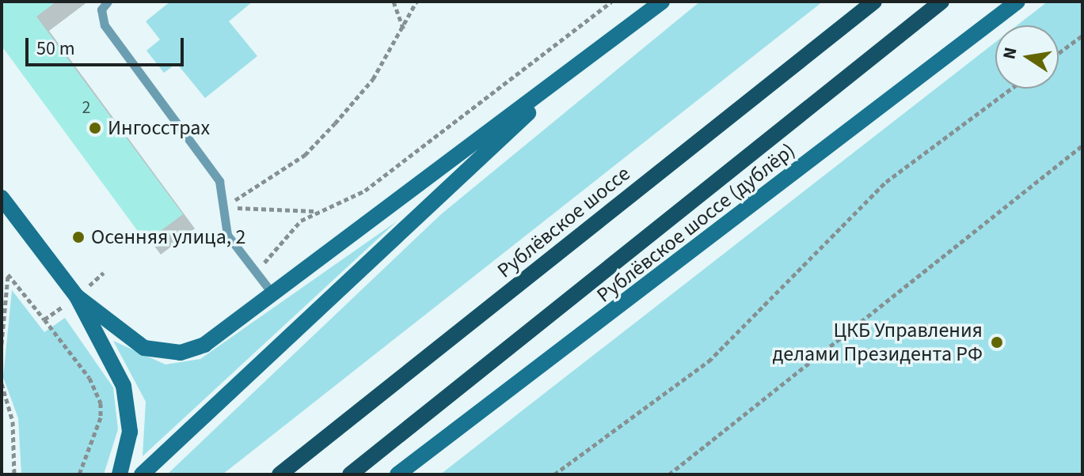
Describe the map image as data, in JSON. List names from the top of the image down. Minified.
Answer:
{"streets":{"main road":["Рублёвское шоссе","Рублёвское шоссе (дублёр)"]},"places":["Ингосстрах","Осенняя улица, 2","ЦКБ Управления делами Президента РФ"],"house_numbers":["2"],"scale_bar":"50 m","north":"left"}
